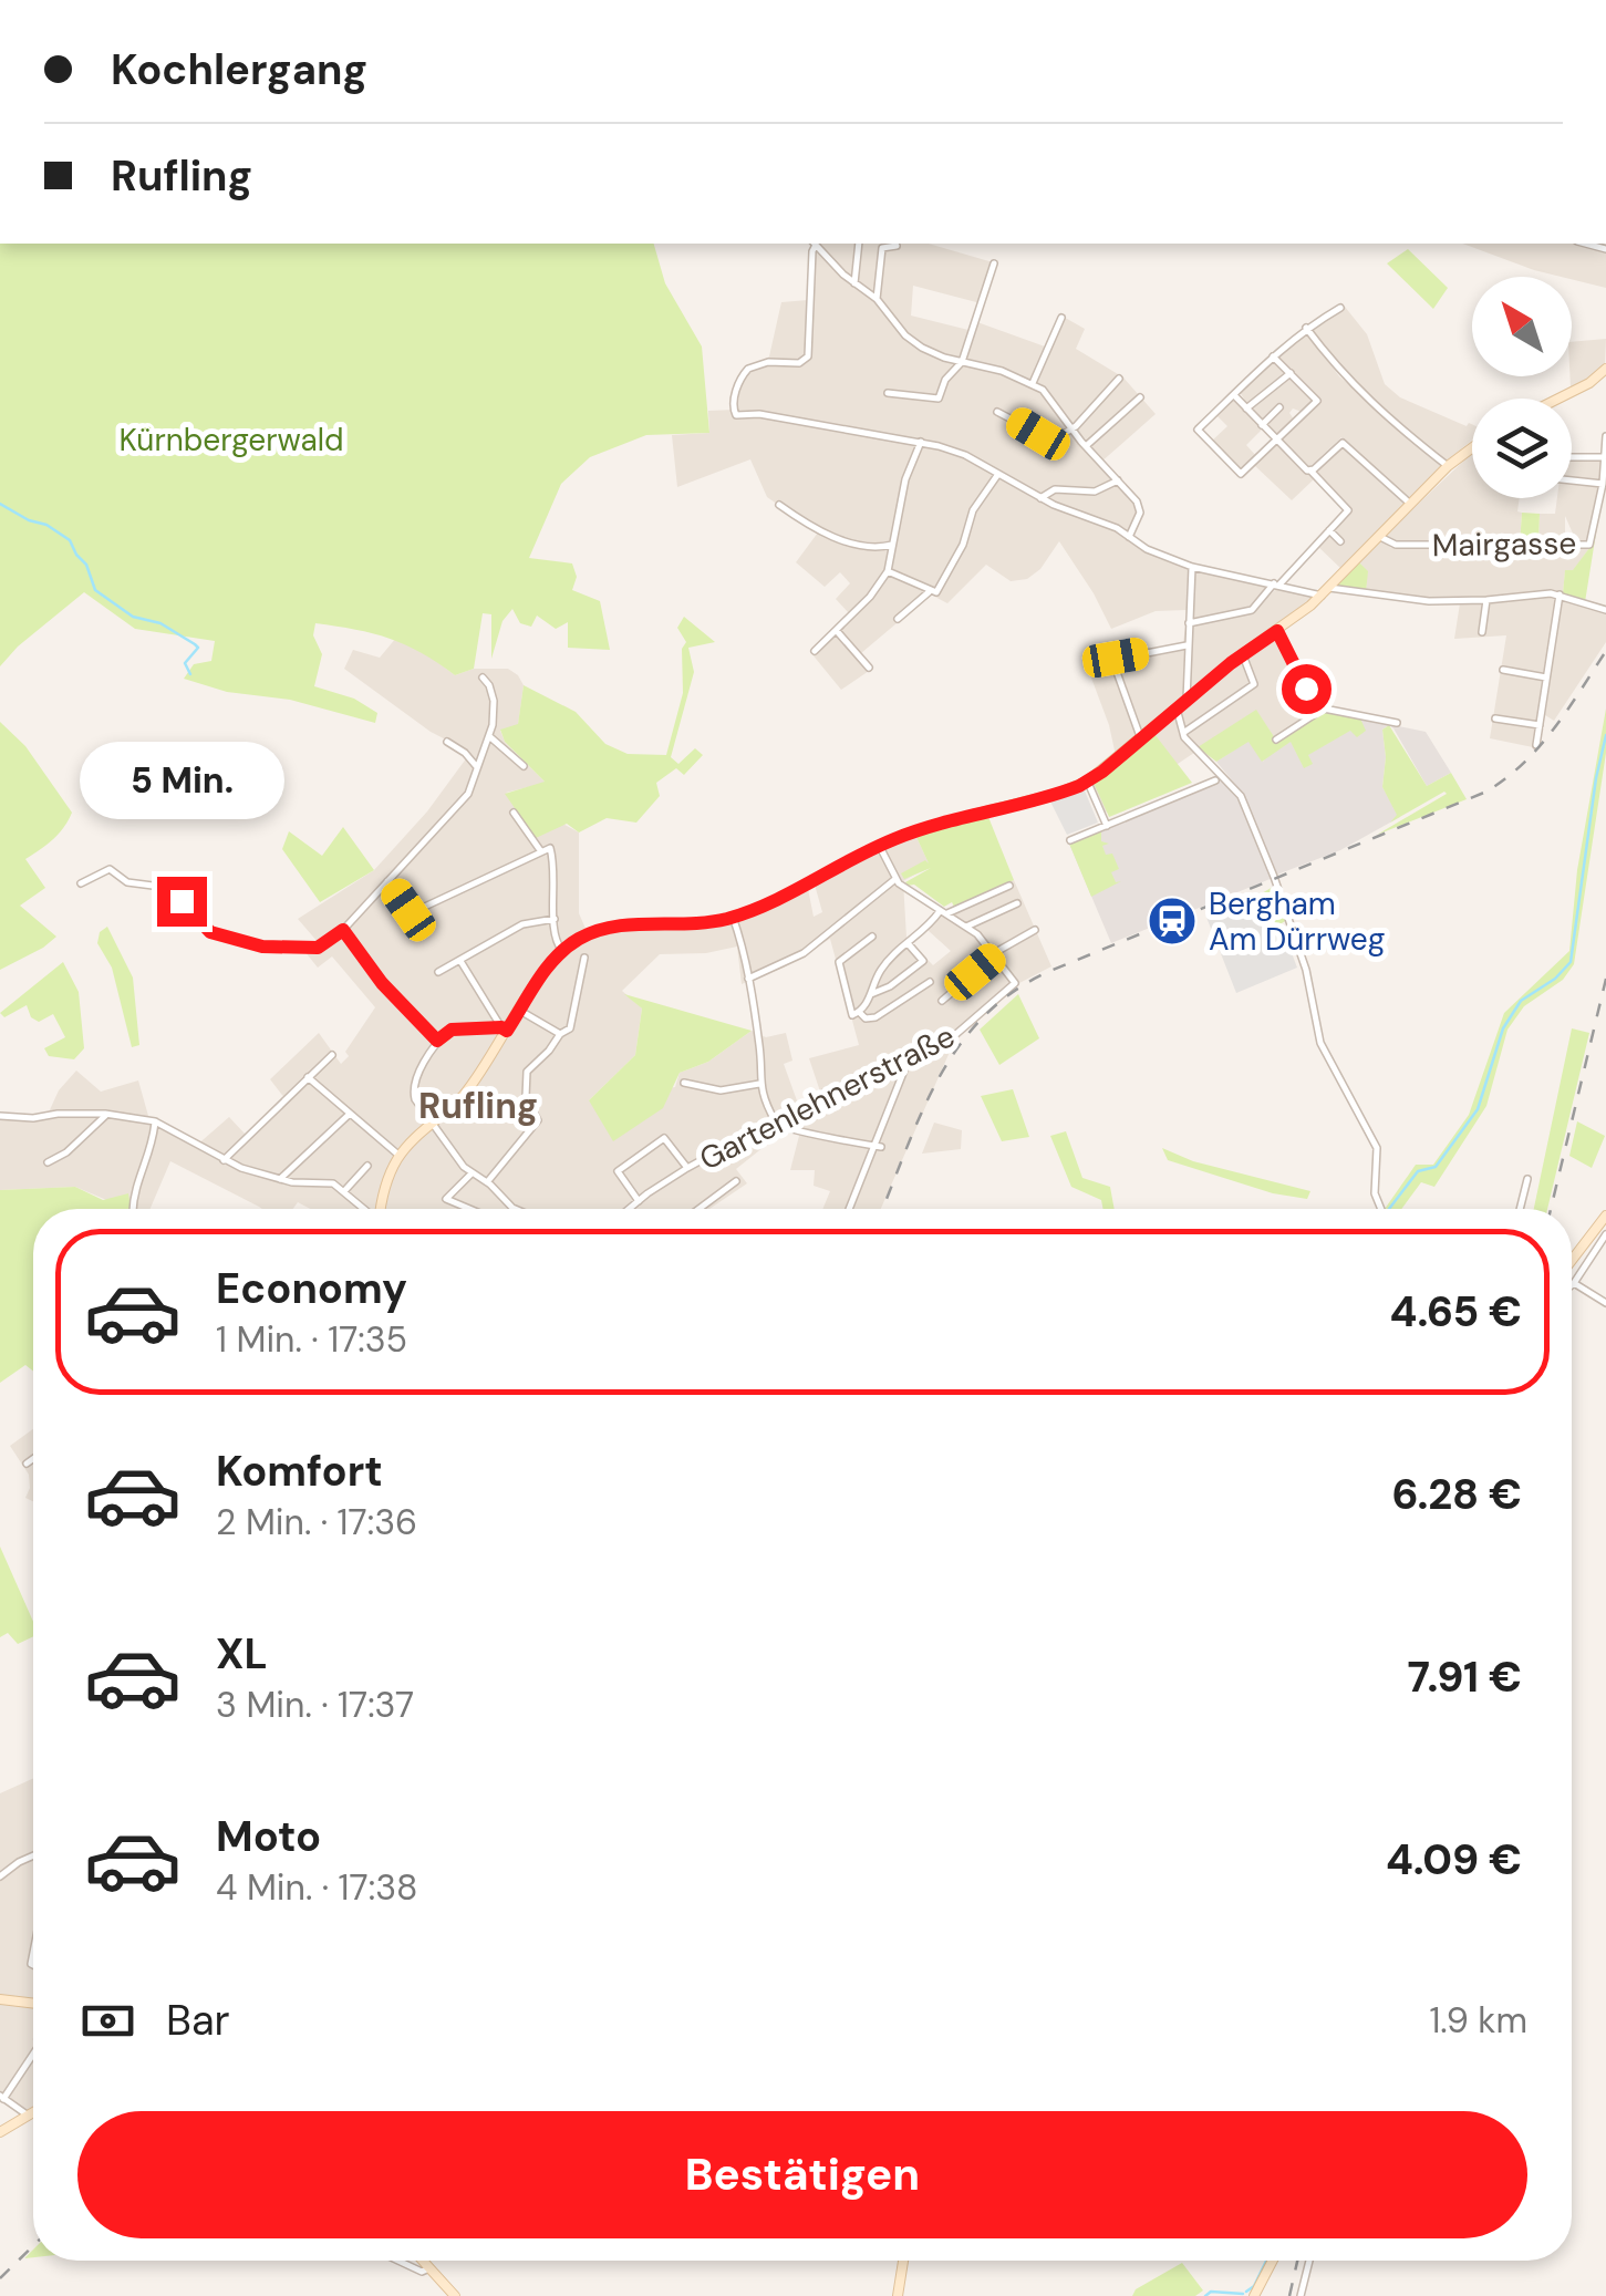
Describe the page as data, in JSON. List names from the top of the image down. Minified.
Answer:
{"streets":{"street":["Mairgasse","Gartenlehnerstraße"]},"districts":["Rufling"],"parks":["Kürnbergerwald"],"places":{"station":["Bergham Am Dürrweg"]},"north":"top left","page":{"banner":["Kochlergang","Rufling"],"bubble":"5 Min.","list":[{"name":"Economy","note":"1 Min. · 17:35","value":"4.65 €"},{"name":"Komfort","note":"2 Min. · 17:36","value":"6.28 €"},{"name":"XL","note":"3 Min. · 17:37","value":"7.91 €"},{"name":"Moto","note":"4 Min. · 17:38","value":"4.09 €"}],"pay":["Bar","1.9 km"],"buttons":"Bestätigen"}}
